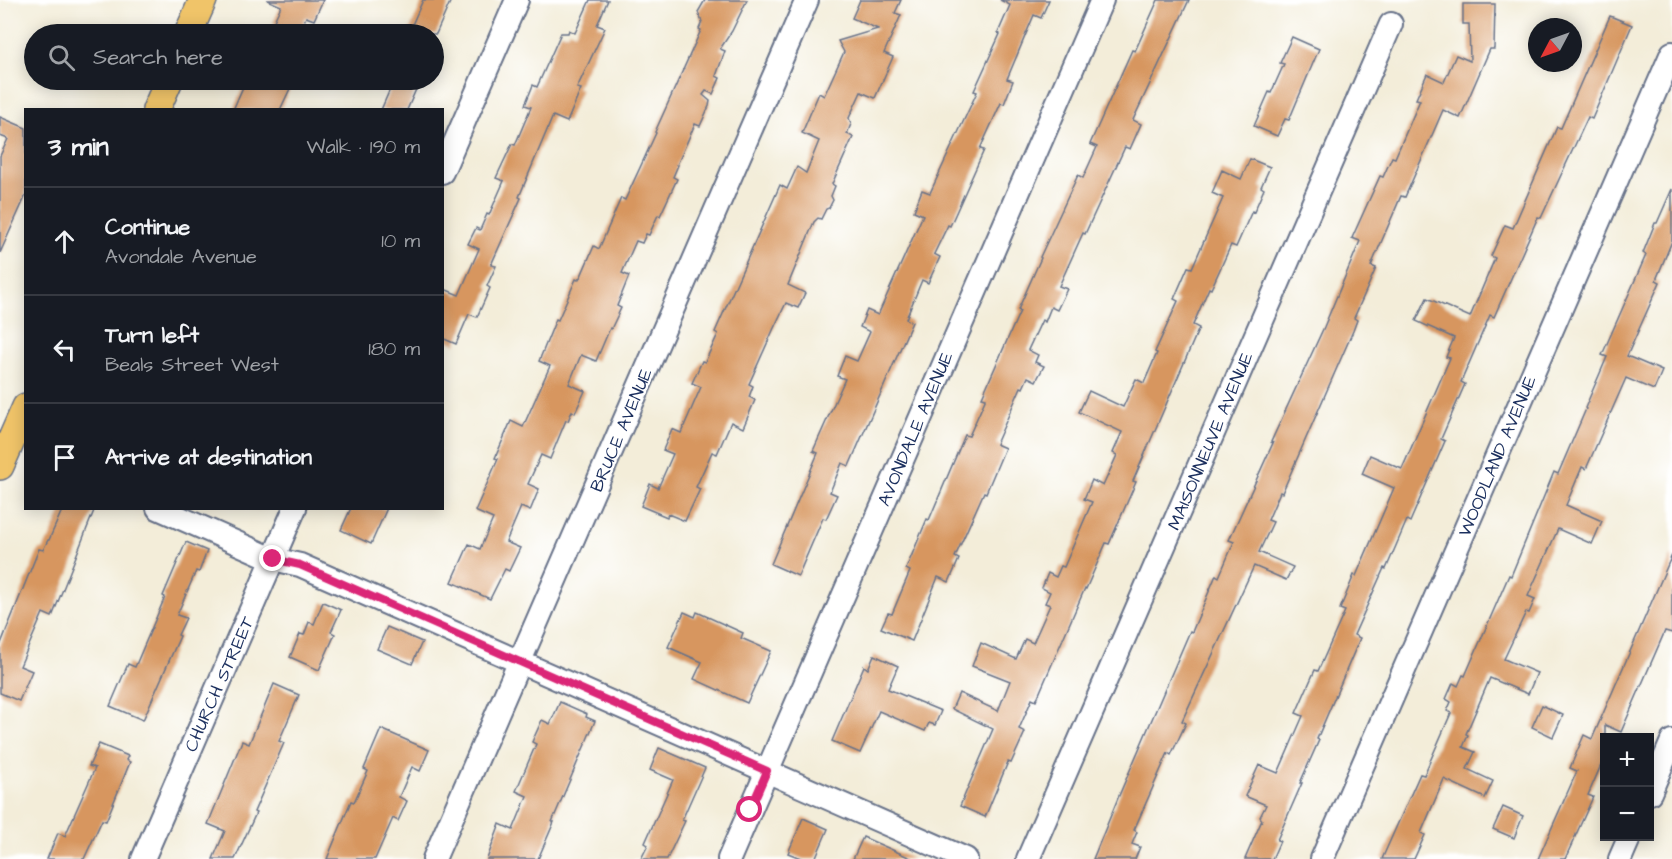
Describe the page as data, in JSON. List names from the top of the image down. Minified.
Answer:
{"streets":{"street":["AVONDALE AVENUE","BRUCE AVENUE","MAISONNEUVE AVENUE","WOODLAND AVENUE","CHURCH STREET"]},"north":"bottom left","page":{"search":"Search here","heading":["3 min","Walk · 190 m"],"list":[["Continue","Avondale Avenue","10 m"],["Turn left","Beals Street West","180 m"],"Arrive at destination"],"map_buttons":["+","−"]}}
